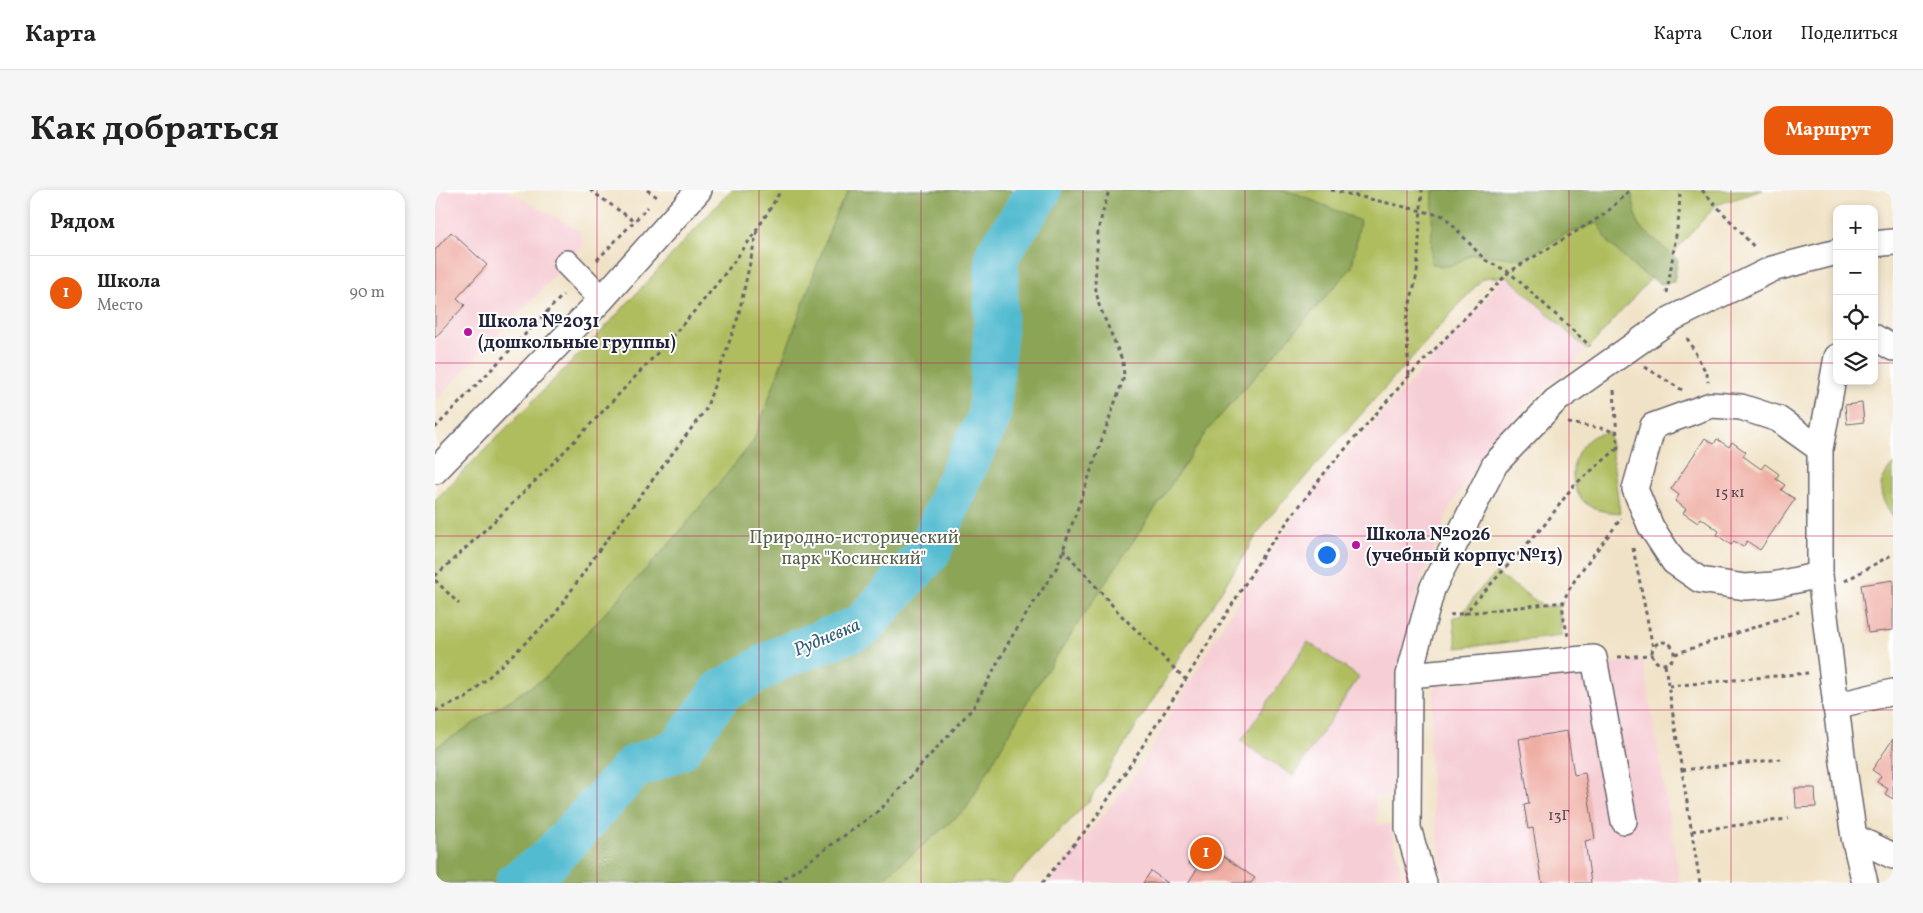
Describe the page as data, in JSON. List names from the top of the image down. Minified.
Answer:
{"water":["Рудневка"],"parks":["Природно-исторический парк \"Косинский\""],"places":["Школа №2031 (дошкольные группы)","Школа №2026 (учебный корпус №13)"],"house_numbers":["15 к1","13Г"],"page":{"header":"Карта","nav":["Карта","Слои","Поделиться"],"title":"Как добраться","buttons":"Маршрут","heading":"Рядом","map_buttons":["+","−"],"list":[{"mark":"1","name":"Школа","note":"Место","value":"90 m"}],"pins":"1"}}
